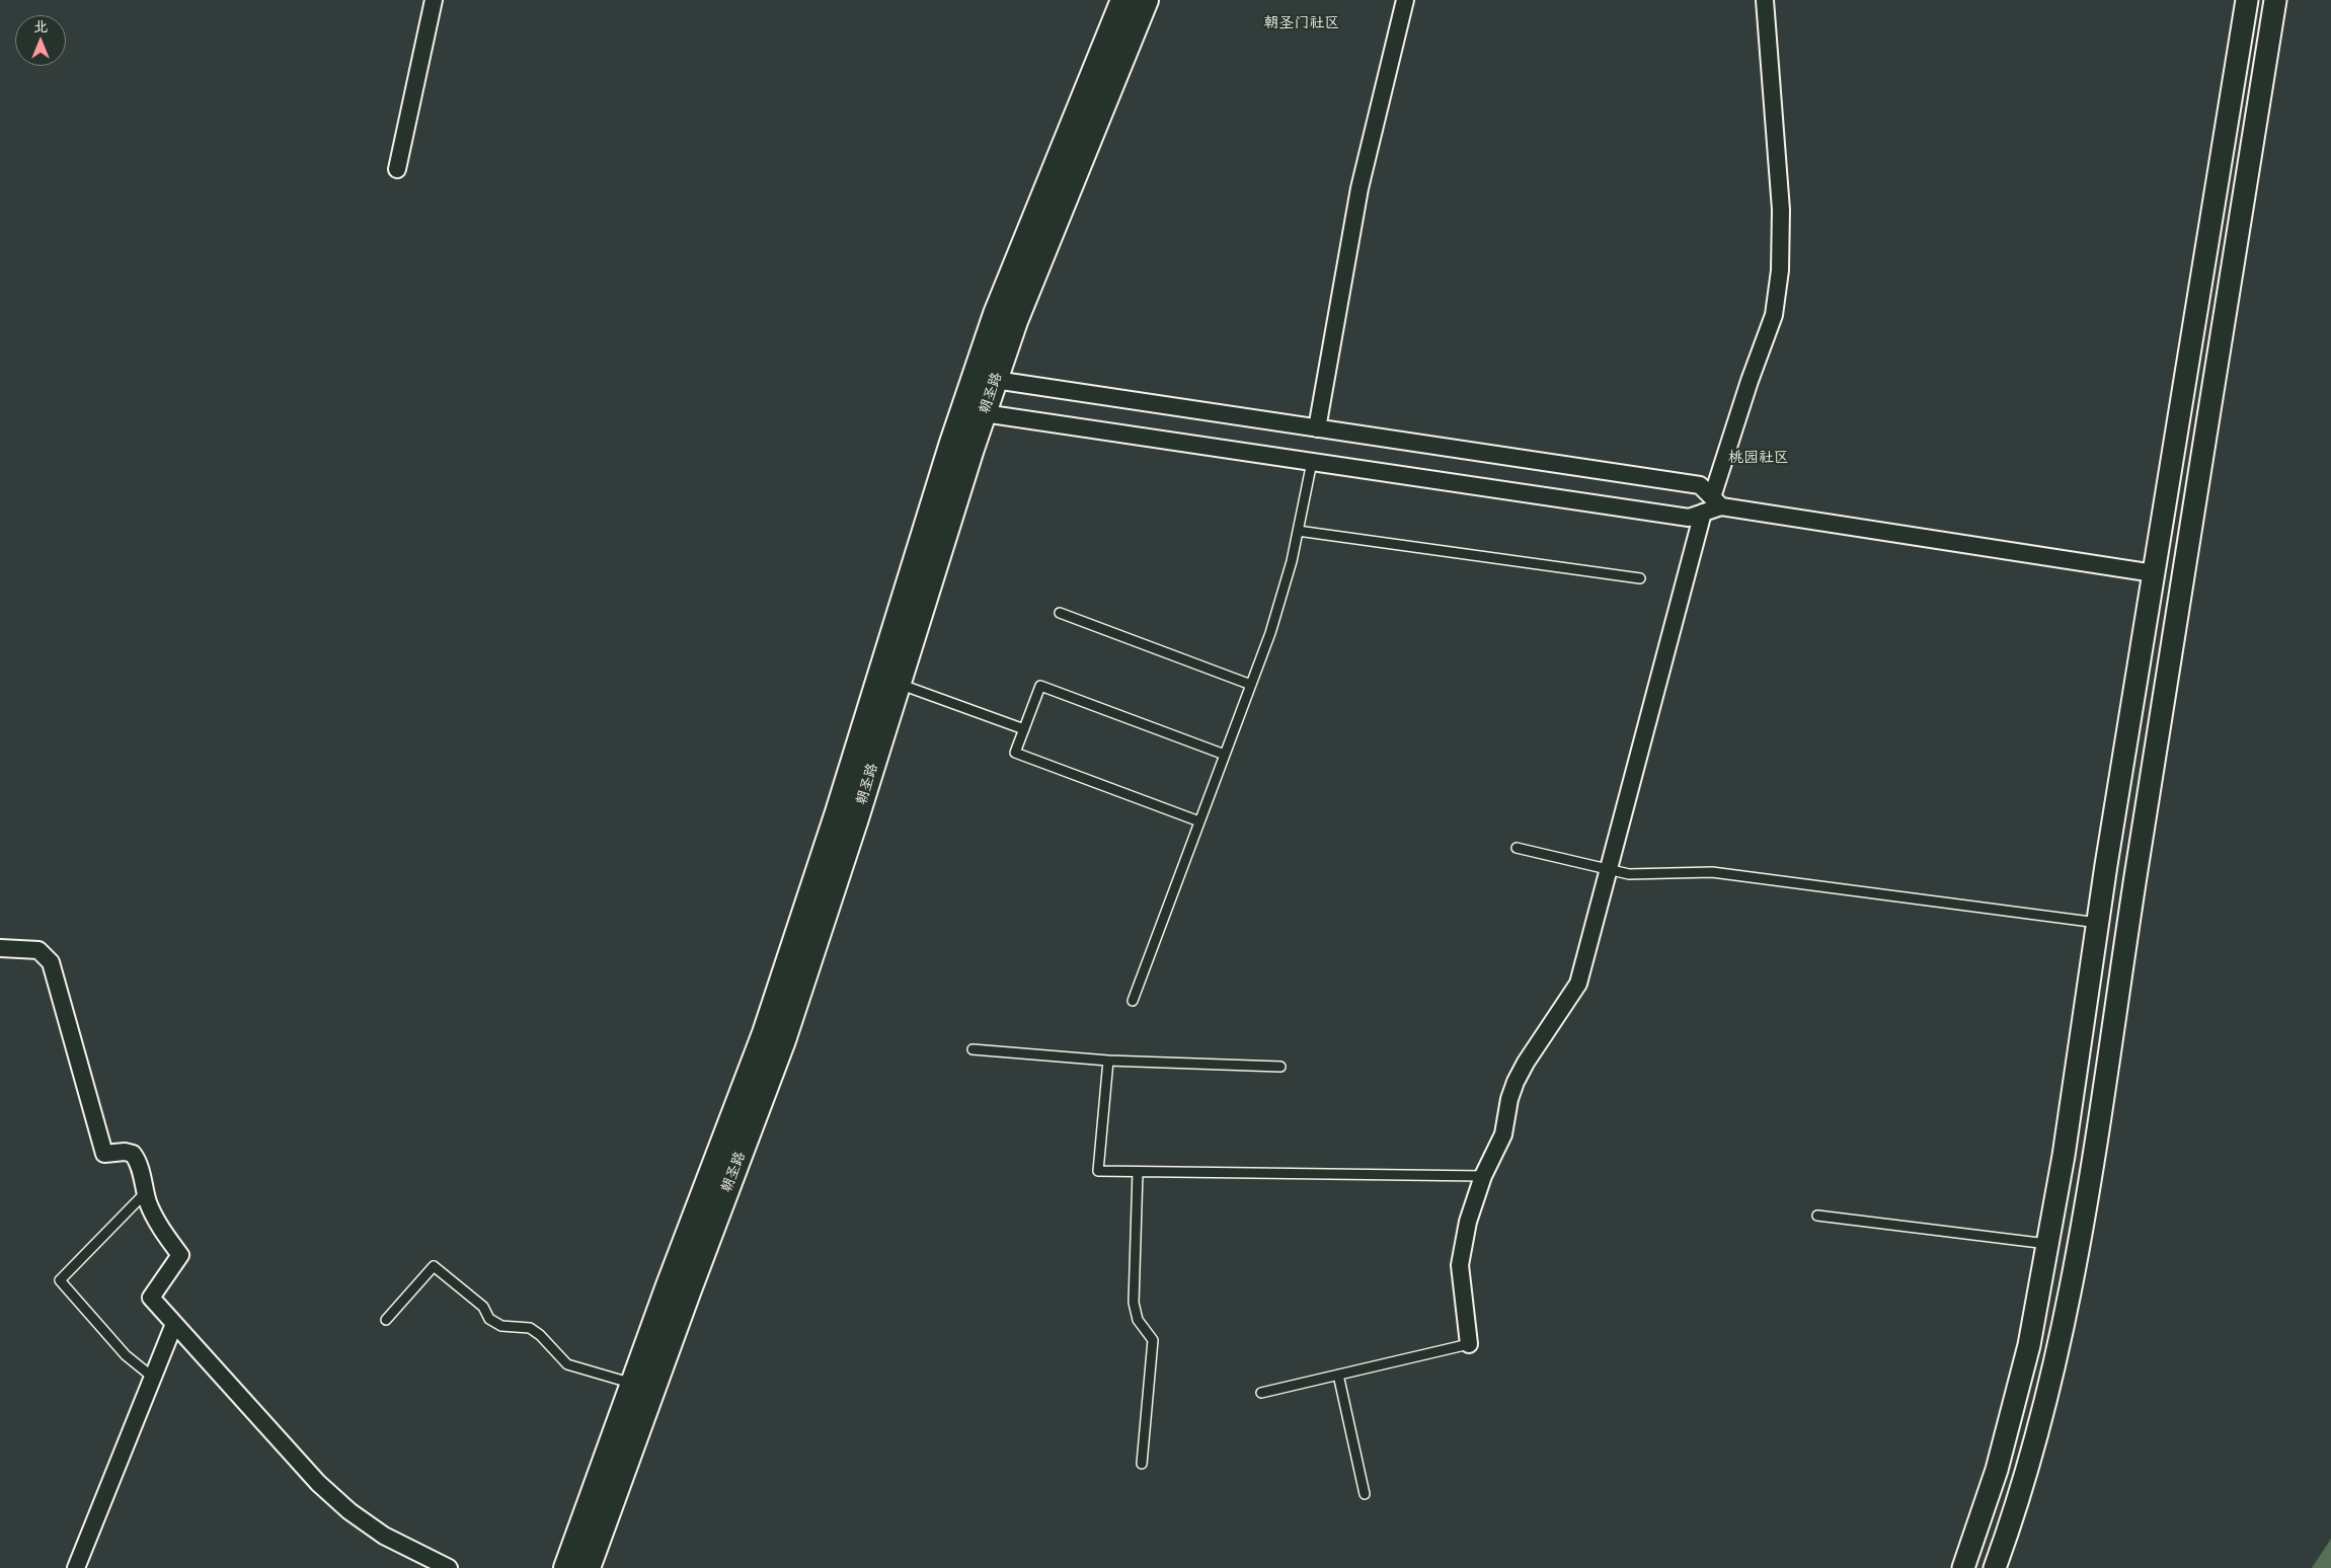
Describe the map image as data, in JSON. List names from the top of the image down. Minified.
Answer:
{"streets":{"main road":["朝圣路"]},"districts":["朝圣门社区","桃园社区"],"north":"top"}
